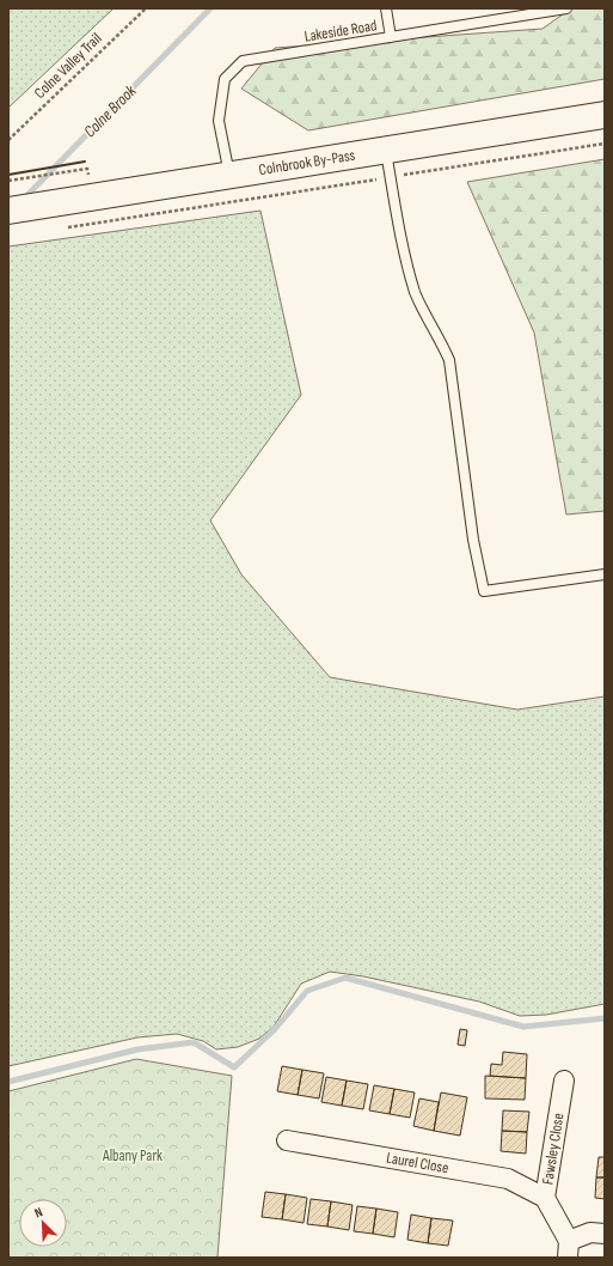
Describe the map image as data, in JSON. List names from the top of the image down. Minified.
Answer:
{"streets":{"highway":["Colnbrook By-Pass"],"street":["Fawsley Close","Laurel Close"],"lane":["Lakeside Road"],"path":["Colne Valley Trail"]},"crossings":[["Lakeside Road","Colnbrook By-Pass"],["Fawsley Close","Laurel Close"]],"water":["Colne Brook"],"parks":["Albany Park"],"north":"top left"}
